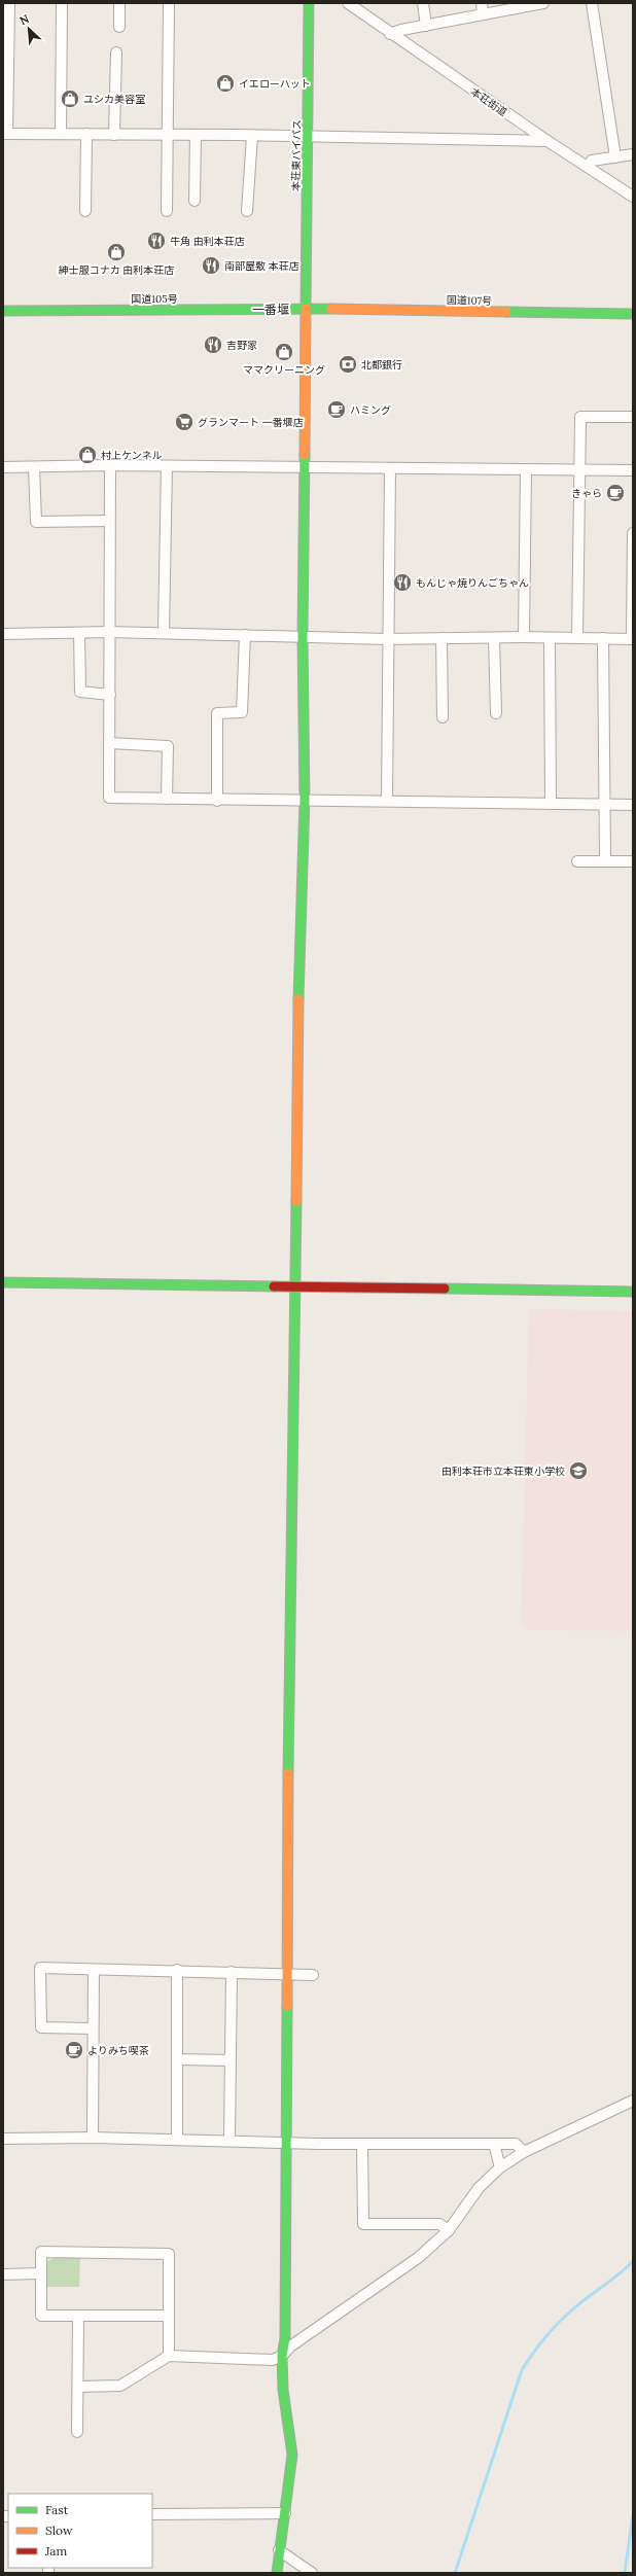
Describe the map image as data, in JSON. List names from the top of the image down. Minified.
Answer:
{"streets":{"main road":["本荘東バイパス","国道105号","国道107号"],"street":["本荘街道"]},"crossings":[["本荘東バイパス","国道105号"],["本荘東バイパス","国道107号"],["国道105号","国道107号"]],"districts":["一番堰"],"places":{"shop":["イエローハット","ユシカ美容室","紳士服コナカ 由利本荘店","ママクリーニング","村上ケンネル"],"restaurant":["牛角 由利本荘店","南部屋敷 本荘店","吉野家","もんじゃ焼りんごちゃん"],"bank":["北都銀行"],"cafe":["ハミング","きゃら","よりみち喫茶"],"supermarket":["グランマート 一番堰店"],"school or university":["由利本荘市立本荘東小学校"]},"legend":["Fast","Slow","Jam"],"north":"top left"}
